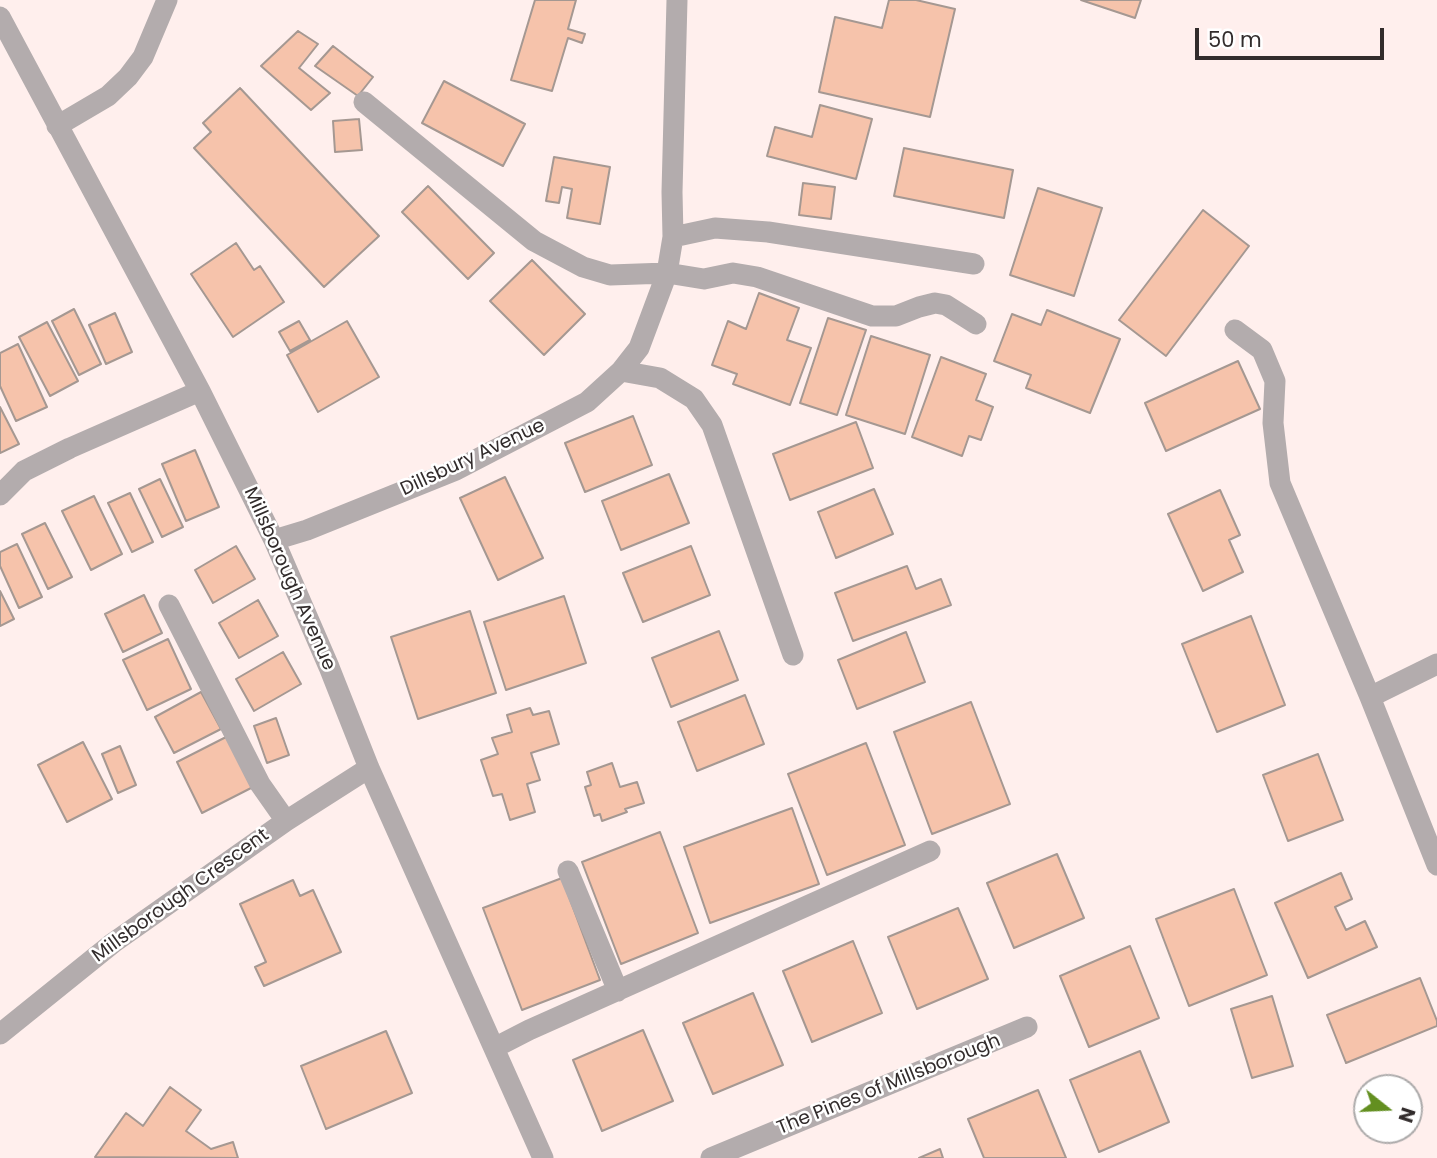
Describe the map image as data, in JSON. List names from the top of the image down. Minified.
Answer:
{"streets":{"street":["Dillsbury Avenue","Millsborough Avenue","Millsborough Crescent","The Pines of Millsborough"]},"crossings":[["Dillsbury Avenue","Millsborough Avenue"],["Millsborough Avenue","Millsborough Crescent"]],"scale_bar":"50 m","north":"right"}
